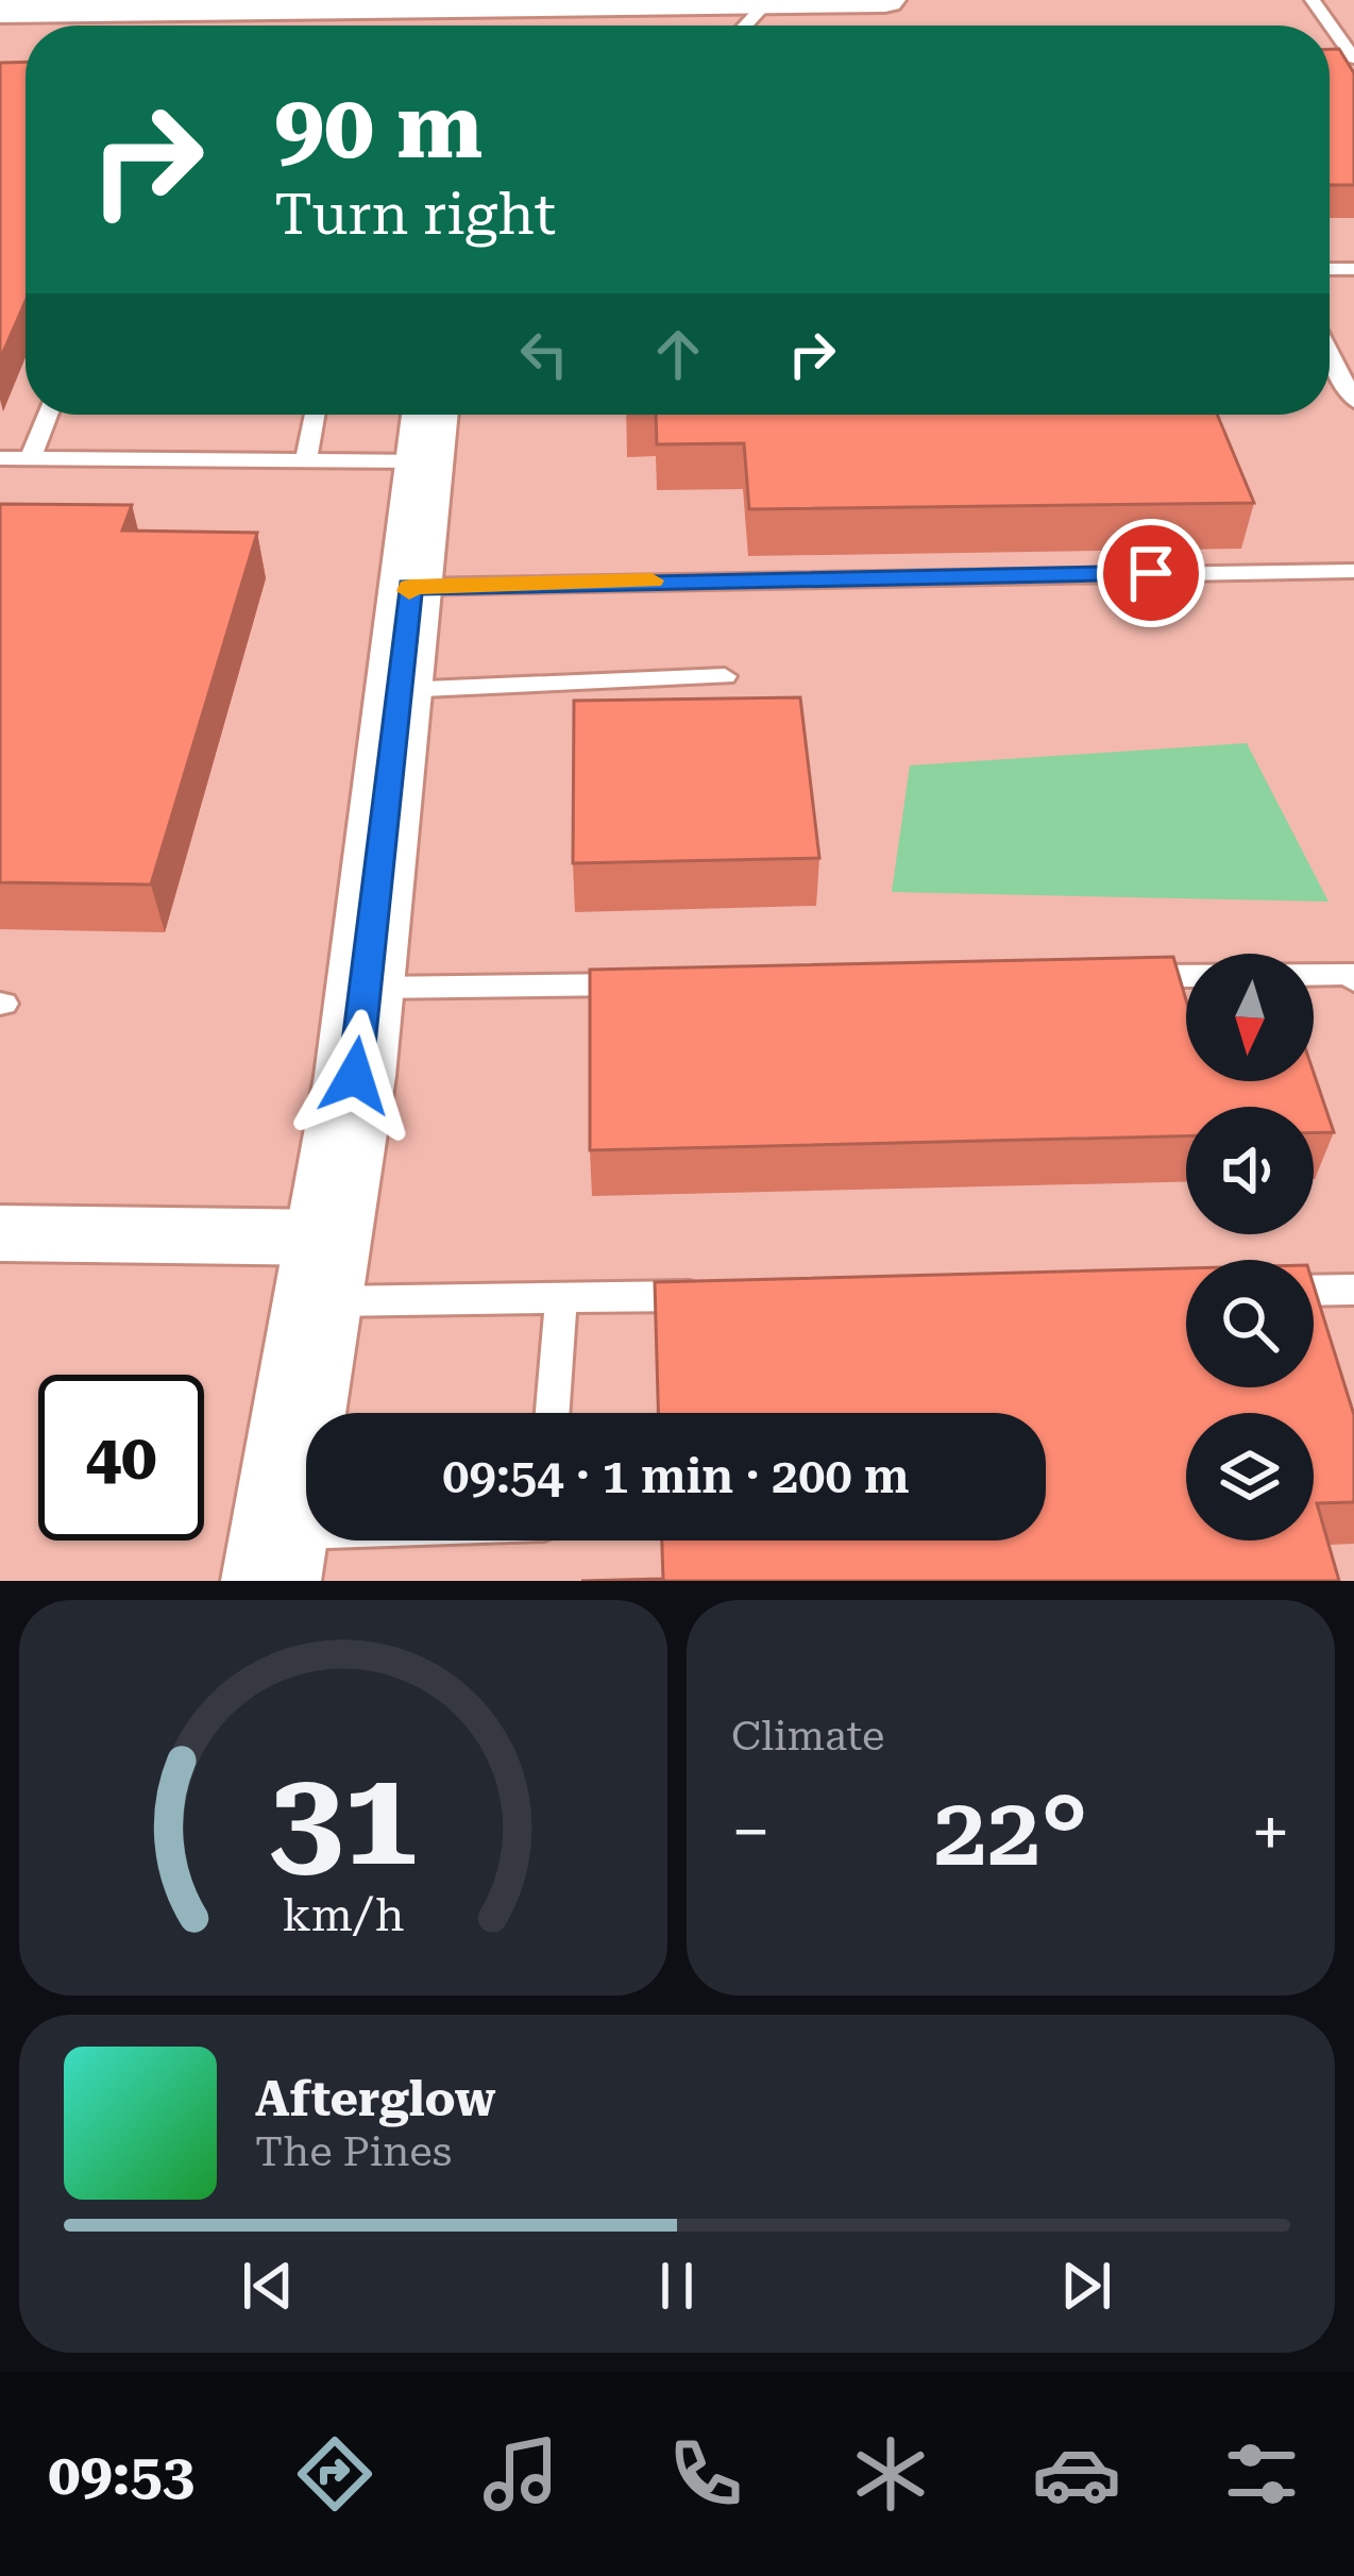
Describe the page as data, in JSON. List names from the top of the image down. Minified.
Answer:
{"north":"bottom","page":{"turn":["90 m","Turn right"],"limit":"40","trip":"09:54 · 1 min · 200 m","tile":"Climate","heat":["−","22°","+"],"song":["Afterglow","The Pines"],"tabs":"09:53","gauge":["31","km/h"]}}
